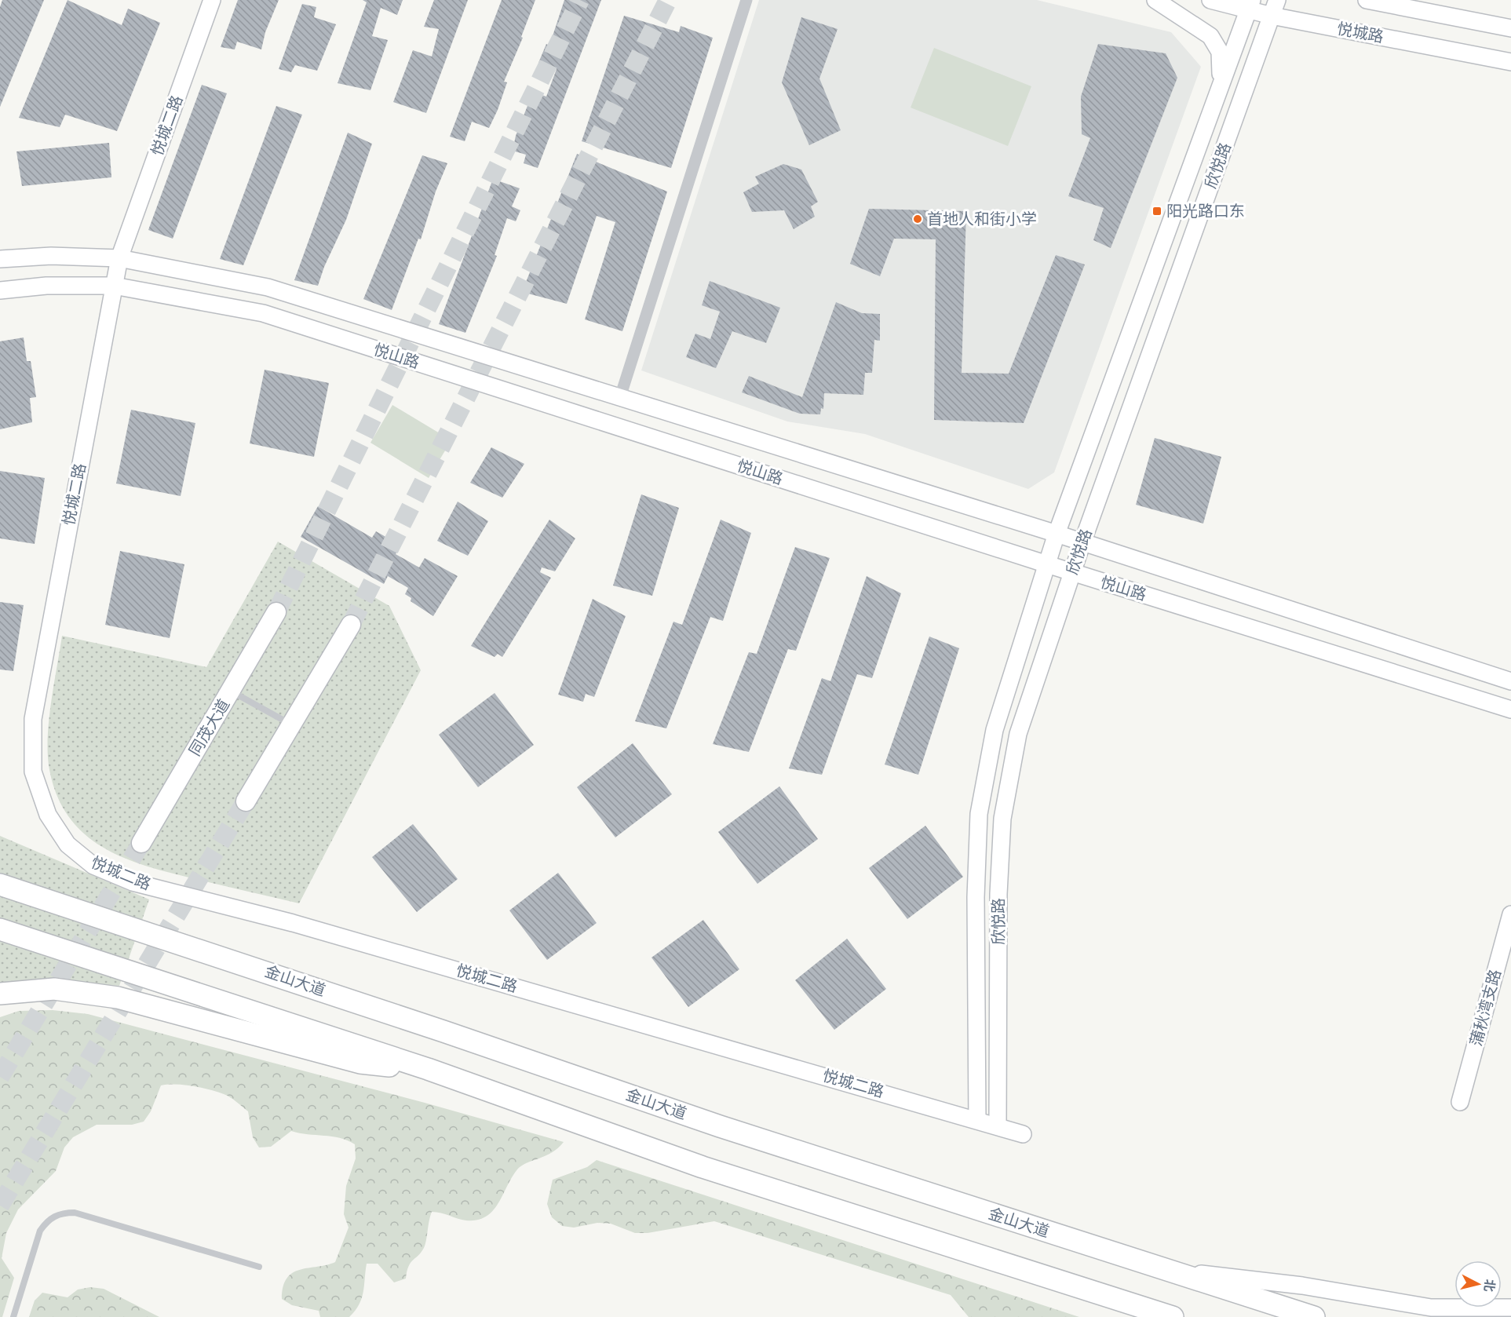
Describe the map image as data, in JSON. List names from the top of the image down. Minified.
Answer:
{"streets":{"highway":["金山大道"],"main road":["悦城路","悦城二路","欣悦路","悦山路","同茂大道","蒲秋湾支路"]},"crossings":[["悦城路","欣悦路"],["悦城二路","欣悦路"],["悦城二路","悦山路"],["欣悦路","悦山路"]],"places":{"transit":["阳光路口东"],"other":["首地人和街小学"]},"north":"right"}
